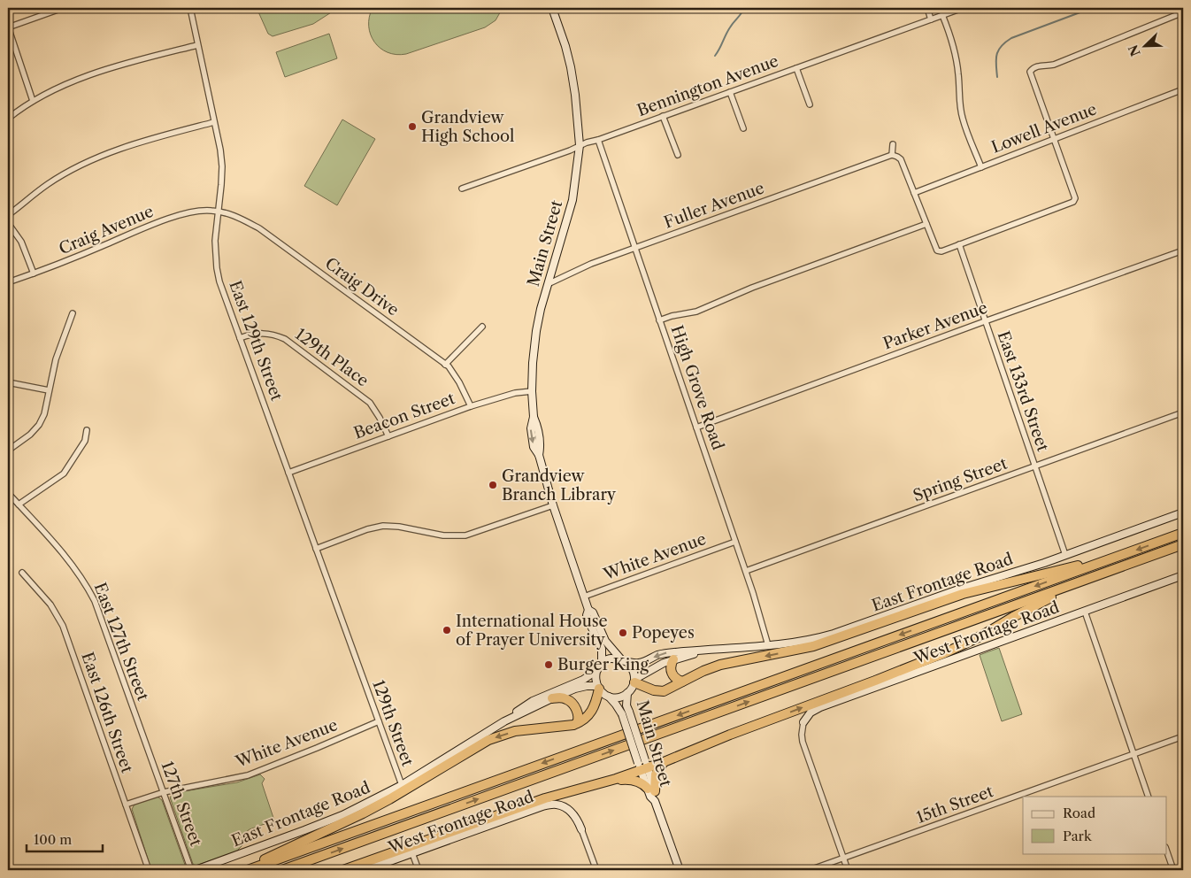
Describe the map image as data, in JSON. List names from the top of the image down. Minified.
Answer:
{"streets":{"street":["Bennington Avenue","Lowell Avenue","Fuller Avenue","Craig Avenue","Main Street","Craig Drive","Parker Avenue","East 129th Street","129th Place","High Grove Road","East 133rd Street","Beacon Street","Spring Street","White Avenue","East Frontage Road","West Frontage Road","East 127th Street","East 126th Street","129th Street","127th Street","15th Street"]},"crossings":[["Bennington Avenue","Main Street"],["Bennington Avenue","High Grove Road"],["Fuller Avenue","Main Street"],["Fuller Avenue","High Grove Road"],["Craig Avenue","Craig Drive"],["Craig Avenue","East 129th Street"],["Main Street","Beacon Street"],["Main Street","White Avenue"],["Main Street","East Frontage Road"],["Craig Drive","East 129th Street"],["Craig Drive","Beacon Street"],["Parker Avenue","High Grove Road"],["Parker Avenue","East 133rd Street"],["East 129th Street","129th Place"],["East 129th Street","Beacon Street"],["East 129th Street","129th Street"],["129th Place","Beacon Street"],["High Grove Road","Spring Street"],["High Grove Road","White Avenue"],["High Grove Road","East Frontage Road"],["East 133rd Street","Spring Street"],["East 133rd Street","East Frontage Road"],["White Avenue","East 126th Street"],["White Avenue","129th Street"],["White Avenue","127th Street"],["East Frontage Road","129th Street"],["East 127th Street","127th Street"]],"places":["Grandview High School","Grandview Branch Library","International House of Prayer University","Popeyes","Burger King"],"legend":["Road","Park"],"scale_bar":"100 m","north":"bottom left"}
